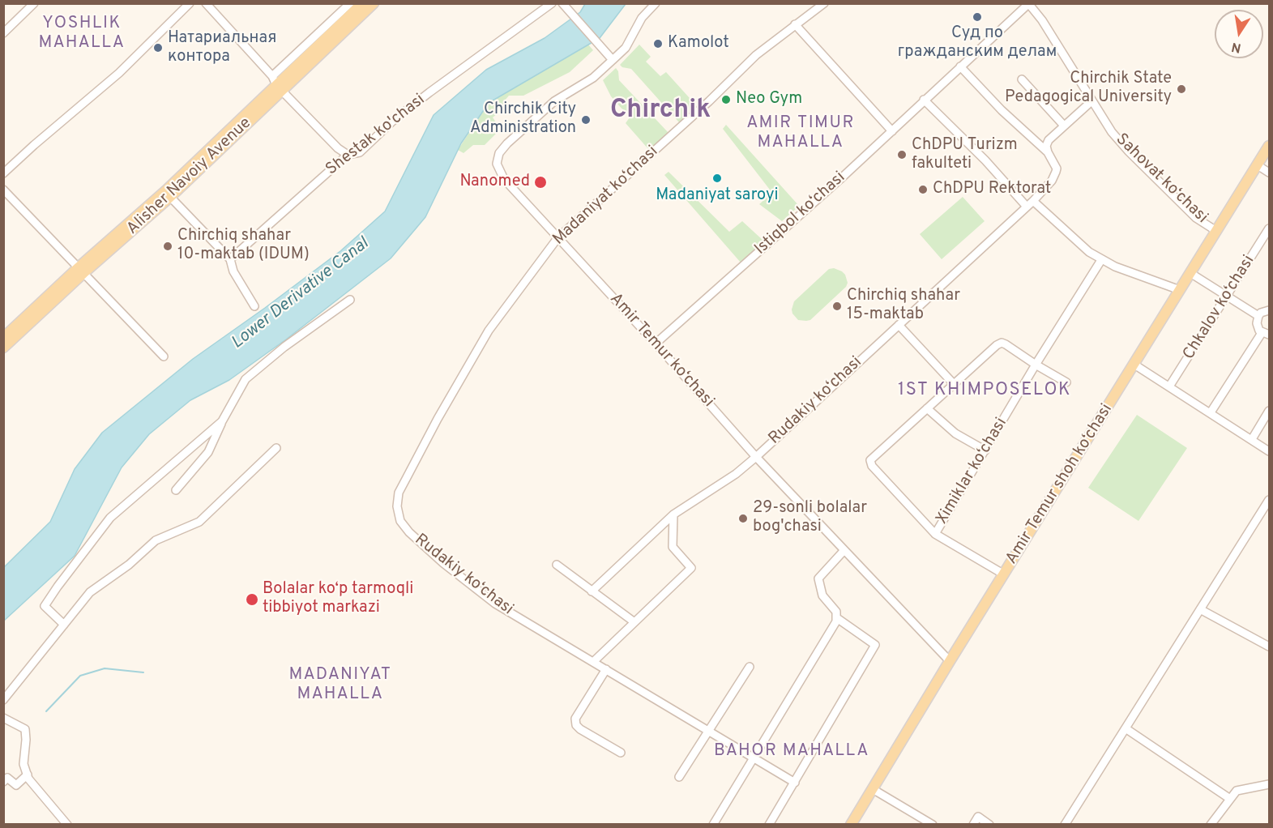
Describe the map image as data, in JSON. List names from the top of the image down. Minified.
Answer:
{"streets":{"main road":["Alisher Navoiy Avenue","Amir Temur shoh ko‘chasi"],"street":["Shestak ko'chasi","Sahovat ko‘chasi","Madaniyat ko‘chasi","Istiqbol ko‘chasi","Chkalov ko‘chasi","Amir Temur ko‘chasi","Rudakiy ko‘chasi","Ximiklar ko‘chasi"]},"crossings":[["Sahovat ko‘chasi","Istiqbol ko‘chasi"],["Sahovat ko‘chasi","Amir Temur shoh ko‘chasi"],["Madaniyat ko‘chasi","Amir Temur ko‘chasi"],["Madaniyat ko‘chasi","Rudakiy ko‘chasi"],["Istiqbol ko‘chasi","Amir Temur ko‘chasi"],["Amir Temur ko‘chasi","Rudakiy ko‘chasi"],["Amir Temur ko‘chasi","Amir Temur shoh ko‘chasi"]],"districts":["YOSHLIK MAHALLA","Chirchik","AMIR TIMUR MAHALLA","1ST KHIMPOSELOK","MADANIYAT MAHALLA","BAHOR MAHALLA"],"water":["Lower Derivative Canal"],"places":["Суд по гражданским делам","Kamolot","Натариальная контора","Chirchik State Pedagogical University","Neo Gym","Chirchik City Administration","ChDPU Turizm fakulteti","Madaniyat saroyi","Nanomed","ChDPU Rektorat","Chirchiq shahar 10-maktab (IDUM)","Chirchiq shahar 15-maktab","29-sonli bolalar bog'chasi","Bolalar ko‘p tarmoqli tibbiyot markazi"],"north":"bottom"}
